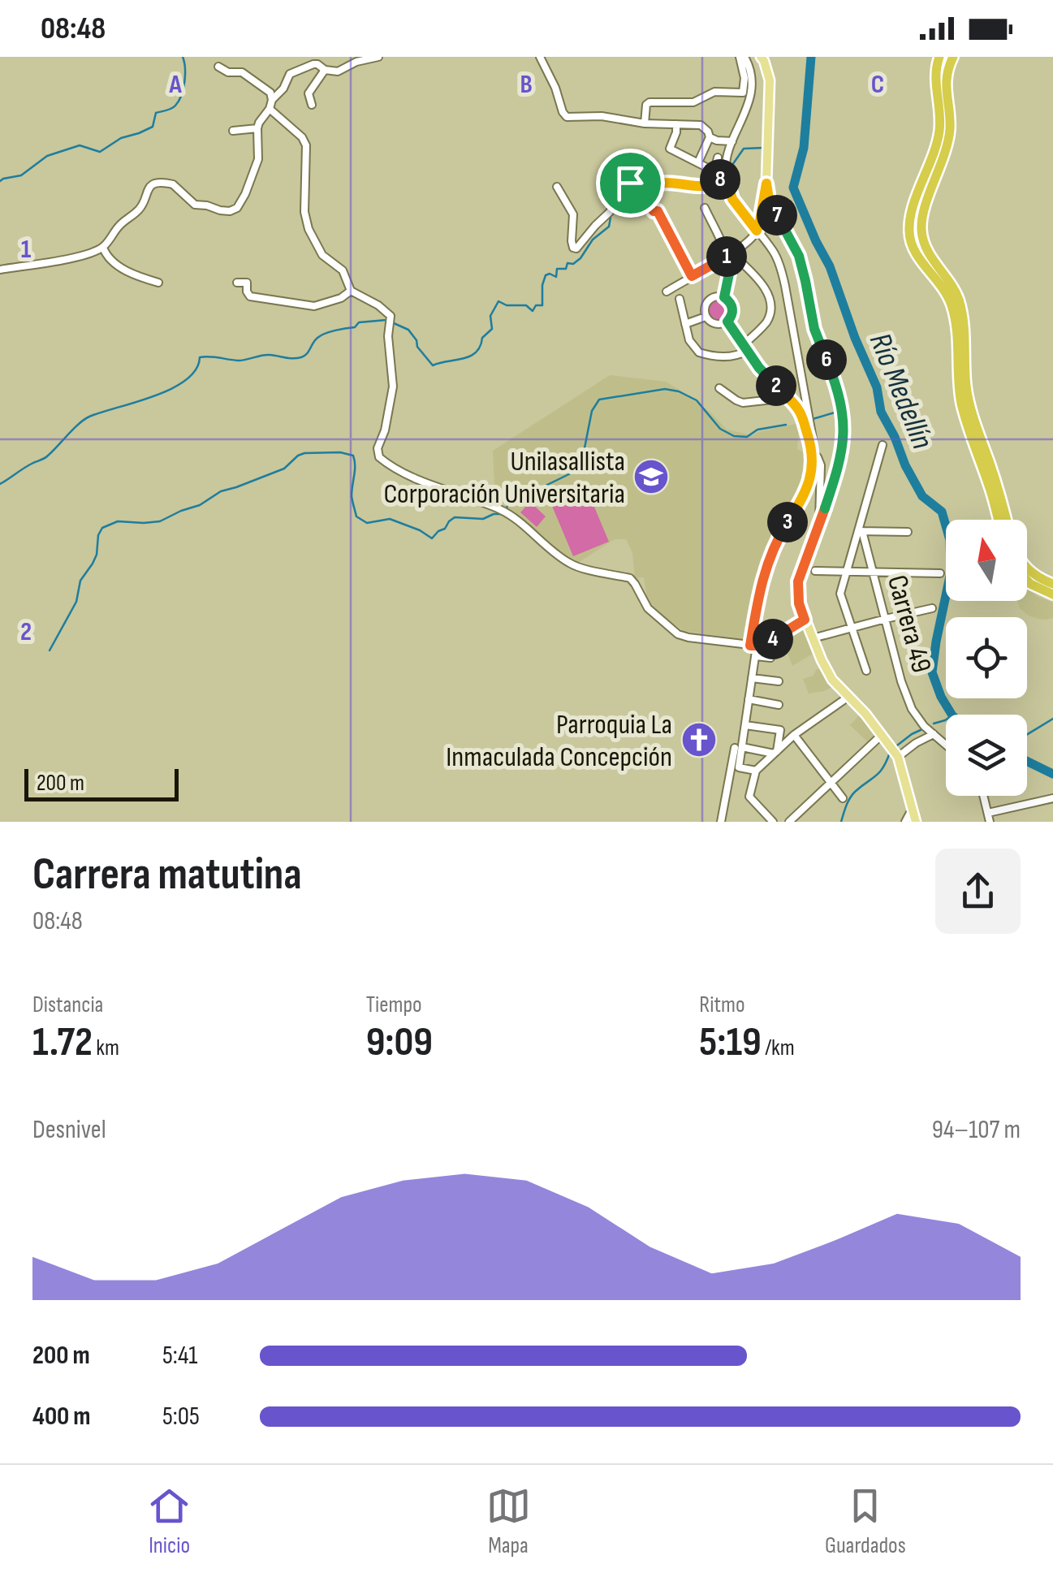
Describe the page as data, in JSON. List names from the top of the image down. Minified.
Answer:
{"streets":{"street":["Carrera 49"]},"water":["Río Medellín"],"places":{"school or university":["Unilasallista Corporación Universitaria"],"church":["Parroquia La Inmaculada Concepción"]},"scale_bar":"200 m","north":"top","page":{"status":"08:48","pins":["8","7","1","6","2","3","4"],"scale":"200 m","heading":["Carrera matutina","08:48"],"stats":[["Distancia","1.72 km"],["Tiempo","9:09"],["Ritmo","5:19 /km"]],"chart":["Desnivel","94–107 m"],"list":[{"name":"200 m","note":"5:41"},{"name":"400 m","note":"5:05"}],"tabs":["Inicio","Mapa","Guardados"]},"grid":{"columns":["A","B","C"],"rows":["1","2"]}}
